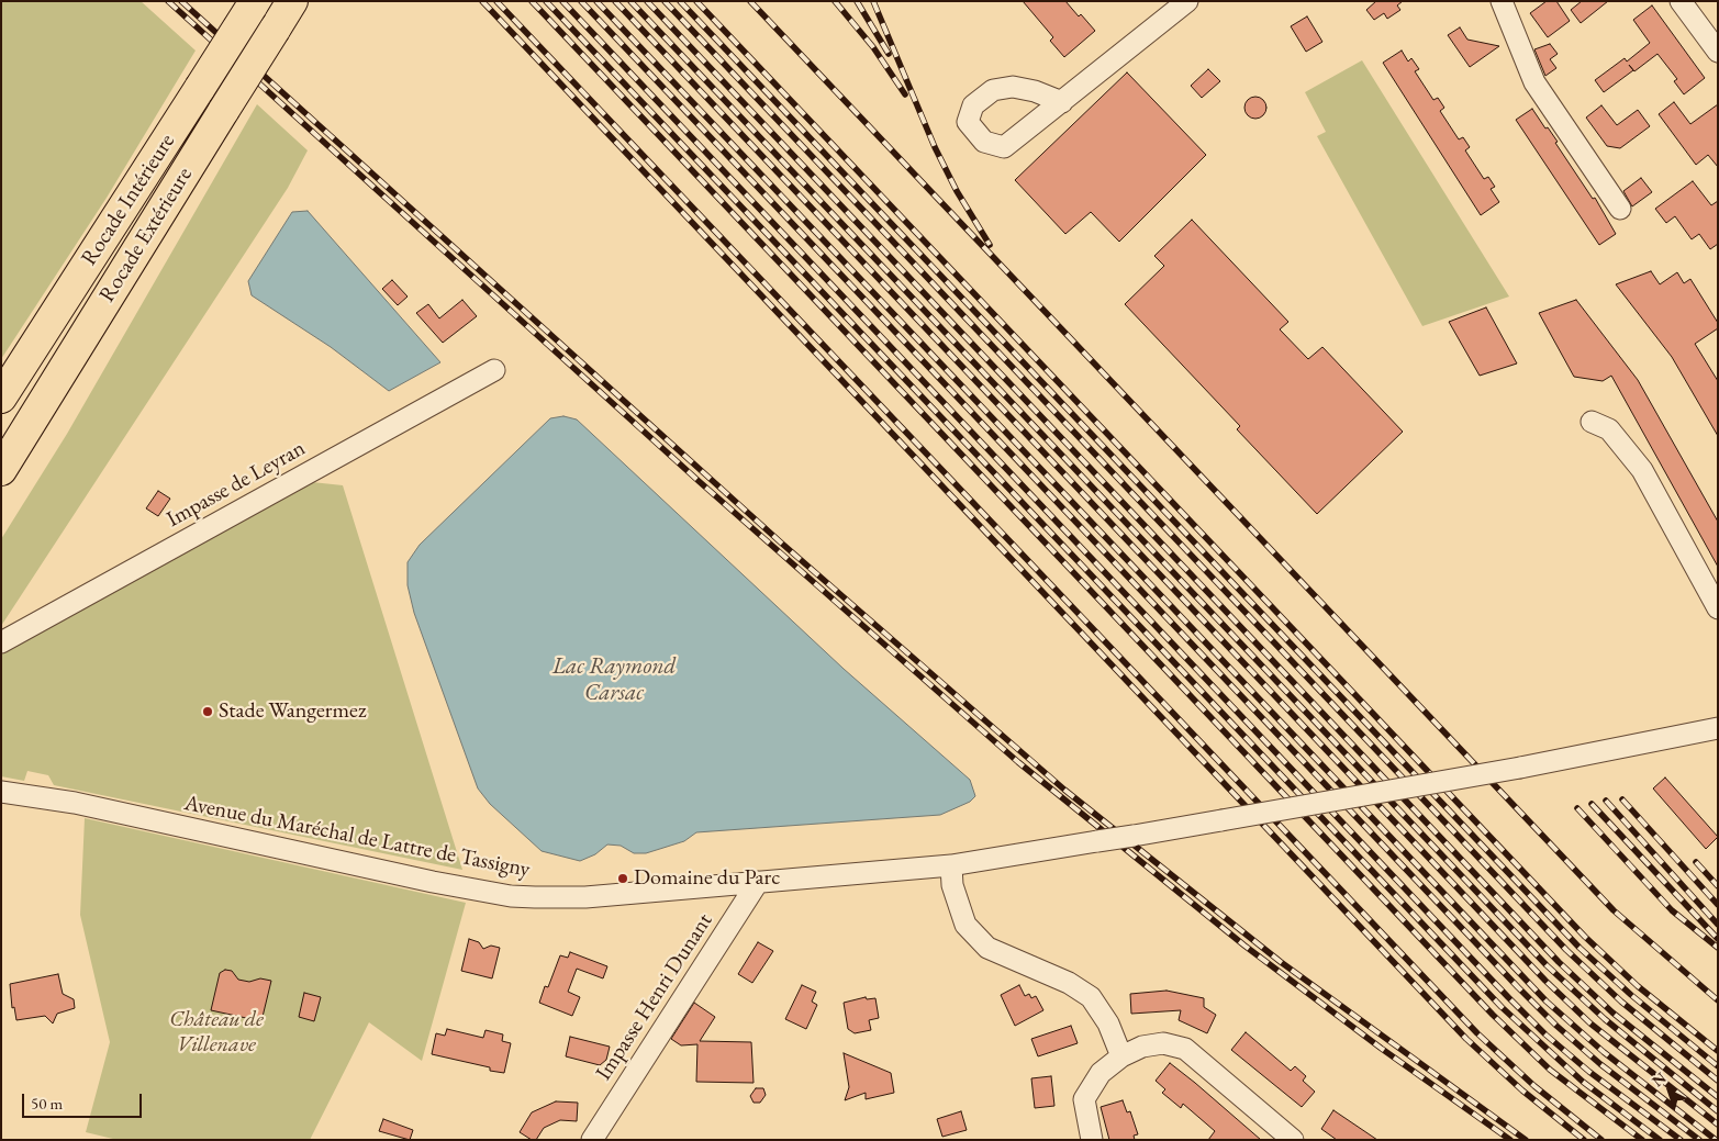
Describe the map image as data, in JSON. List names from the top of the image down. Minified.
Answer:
{"streets":{"highway":["Rocade Intérieure","Rocade Extérieure"],"street":["Impasse de Leyran","Avenue du Maréchal de Lattre de Tassigny","Impasse Henri Dunant"]},"crossings":[["Avenue du Maréchal de Lattre de Tassigny","Impasse Henri Dunant"]],"water":["Lac Raymond Carsac"],"parks":["Château de Villenave"],"places":["Stade Wangermez","Domaine du Parc"],"scale_bar":"50 m","north":"top left"}
